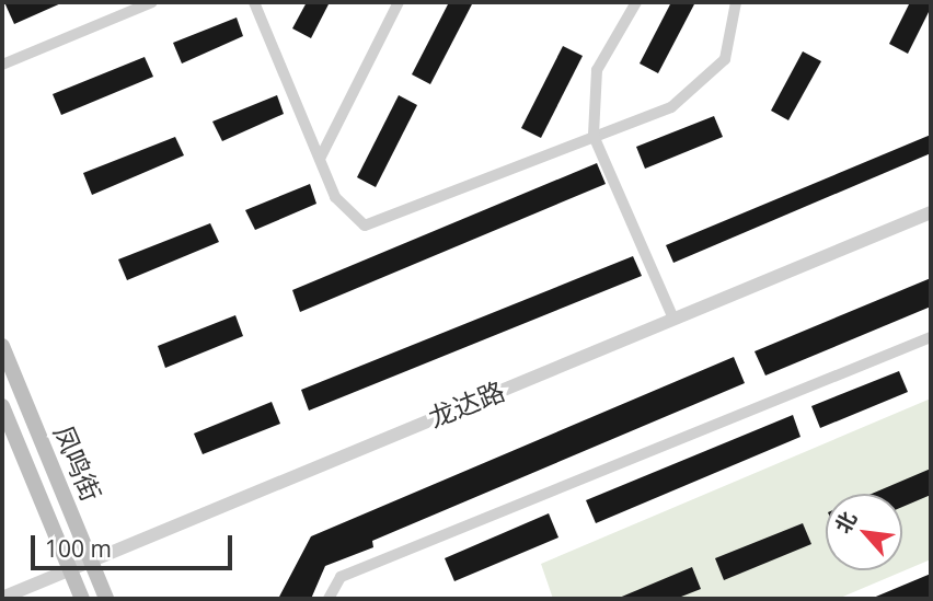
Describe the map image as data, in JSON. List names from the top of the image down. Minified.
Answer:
{"streets":{"main road":["凤鸣街"],"street":["龙达路"]},"crossings":[["龙达路","凤鸣街"]],"scale_bar":"100 m","north":"top left"}
